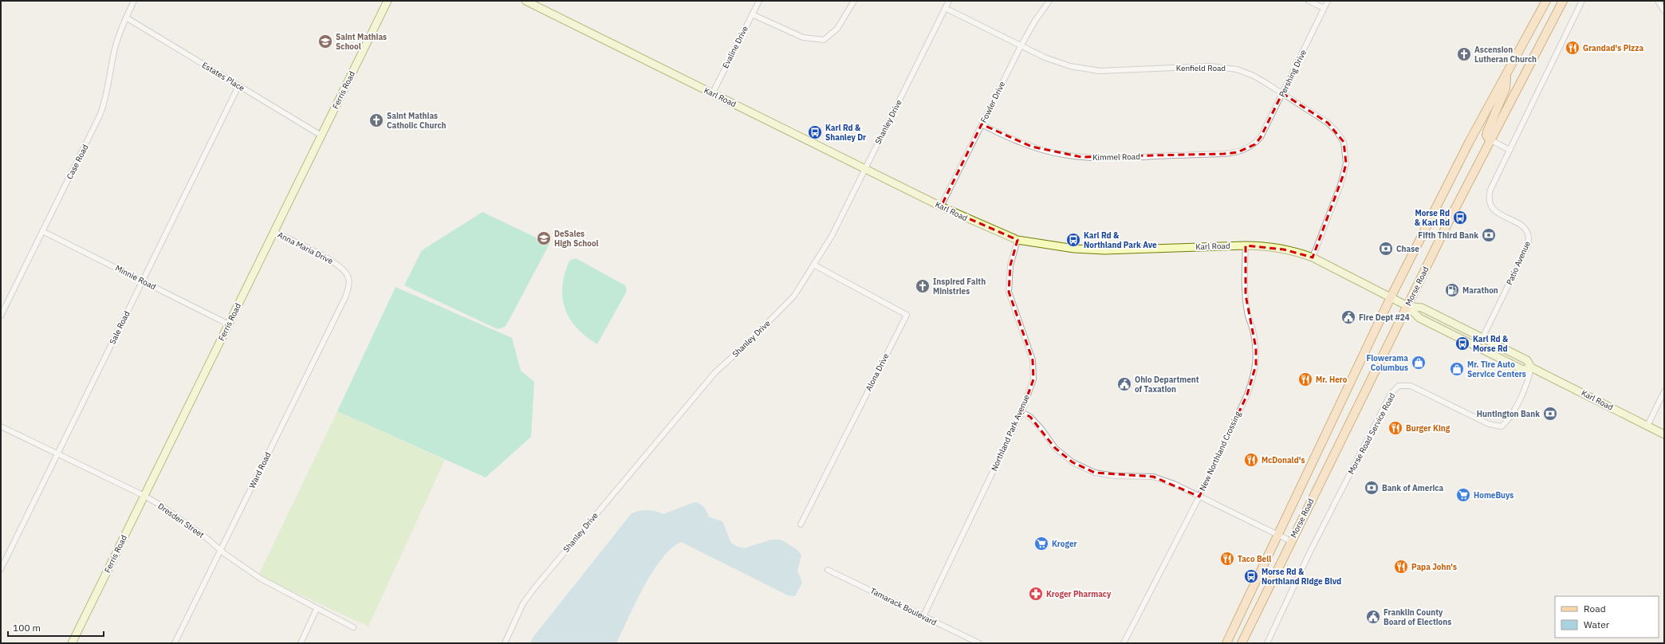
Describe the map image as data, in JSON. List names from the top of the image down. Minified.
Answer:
{"streets":{"main road":["Ferris Road","Karl Road","Morse Road"],"street":["Evaline Drive","Kenfield Road","Pershing Drive","Estates Place","Fowler Drive","Shanley Drive","Kimmel Road","Case Road","Anna Maria Drive","Patio Avenue","Minnie Road","Sale Road","Alona Drive","Northland Park Avenue","Morse Road Service Road","New Northland Crossing","Ward Road","Dresden Street","Tamarack Boulevard"]},"crossings":[["Evaline Drive","Karl Road"],["Kenfield Road","Pershing Drive"],["Kenfield Road","Karl Road"],["Kenfield Road","Fowler Drive"],["Kenfield Road","Shanley Drive"],["Pershing Drive","Kimmel Road"],["Estates Place","Ferris Road"],["Estates Place","Case Road"],["Estates Place","Sale Road"],["Ferris Road","Anna Maria Drive"],["Ferris Road","Minnie Road"],["Ferris Road","Dresden Street"],["Karl Road","Fowler Drive"],["Karl Road","Shanley Drive"],["Karl Road","Patio Avenue"],["Karl Road","Morse Road"],["Karl Road","Northland Park Avenue"],["Karl Road","Morse Road Service Road"],["Karl Road","New Northland Crossing"],["Fowler Drive","Kimmel Road"],["Shanley Drive","Alona Drive"],["Case Road","Minnie Road"],["Anna Maria Drive","Ward Road"],["Minnie Road","Sale Road"],["Sale Road","Dresden Street"],["Northland Park Avenue","Tamarack Boulevard"],["Ward Road","Dresden Street"]],"places":{"school or university":["Saint Mathias School","DeSales High School"],"restaurant":["Grandad's Pizza","Mr. Hero","Burger King","McDonald's","Taco Bell","Papa John's"],"church":["Ascension Lutheran Church","Saint Mathias Catholic Church","Inspired Faith Ministries"],"bus stop":["Karl Rd & Shanley Dr","Morse Rd & Karl Rd","Karl Rd & Northland Park Ave","Karl Rd & Morse Rd","Morse Rd & Northland Ridge Blvd"],"bank":["Fifth Third Bank","Chase","Huntington Bank","Bank of America"],"fuel station":["Marathon"],"public building":["Fire Dept #24","Ohio Department of Taxation","Franklin County Board of Elections"],"shop":["Flowerama Columbus","Mr. Tire Auto Service Centers"],"supermarket":["HomeBuys","Kroger"],"pharmacy":["Kroger Pharmacy"]},"legend":["Road","Water"],"scale_bar":"100 m"}
